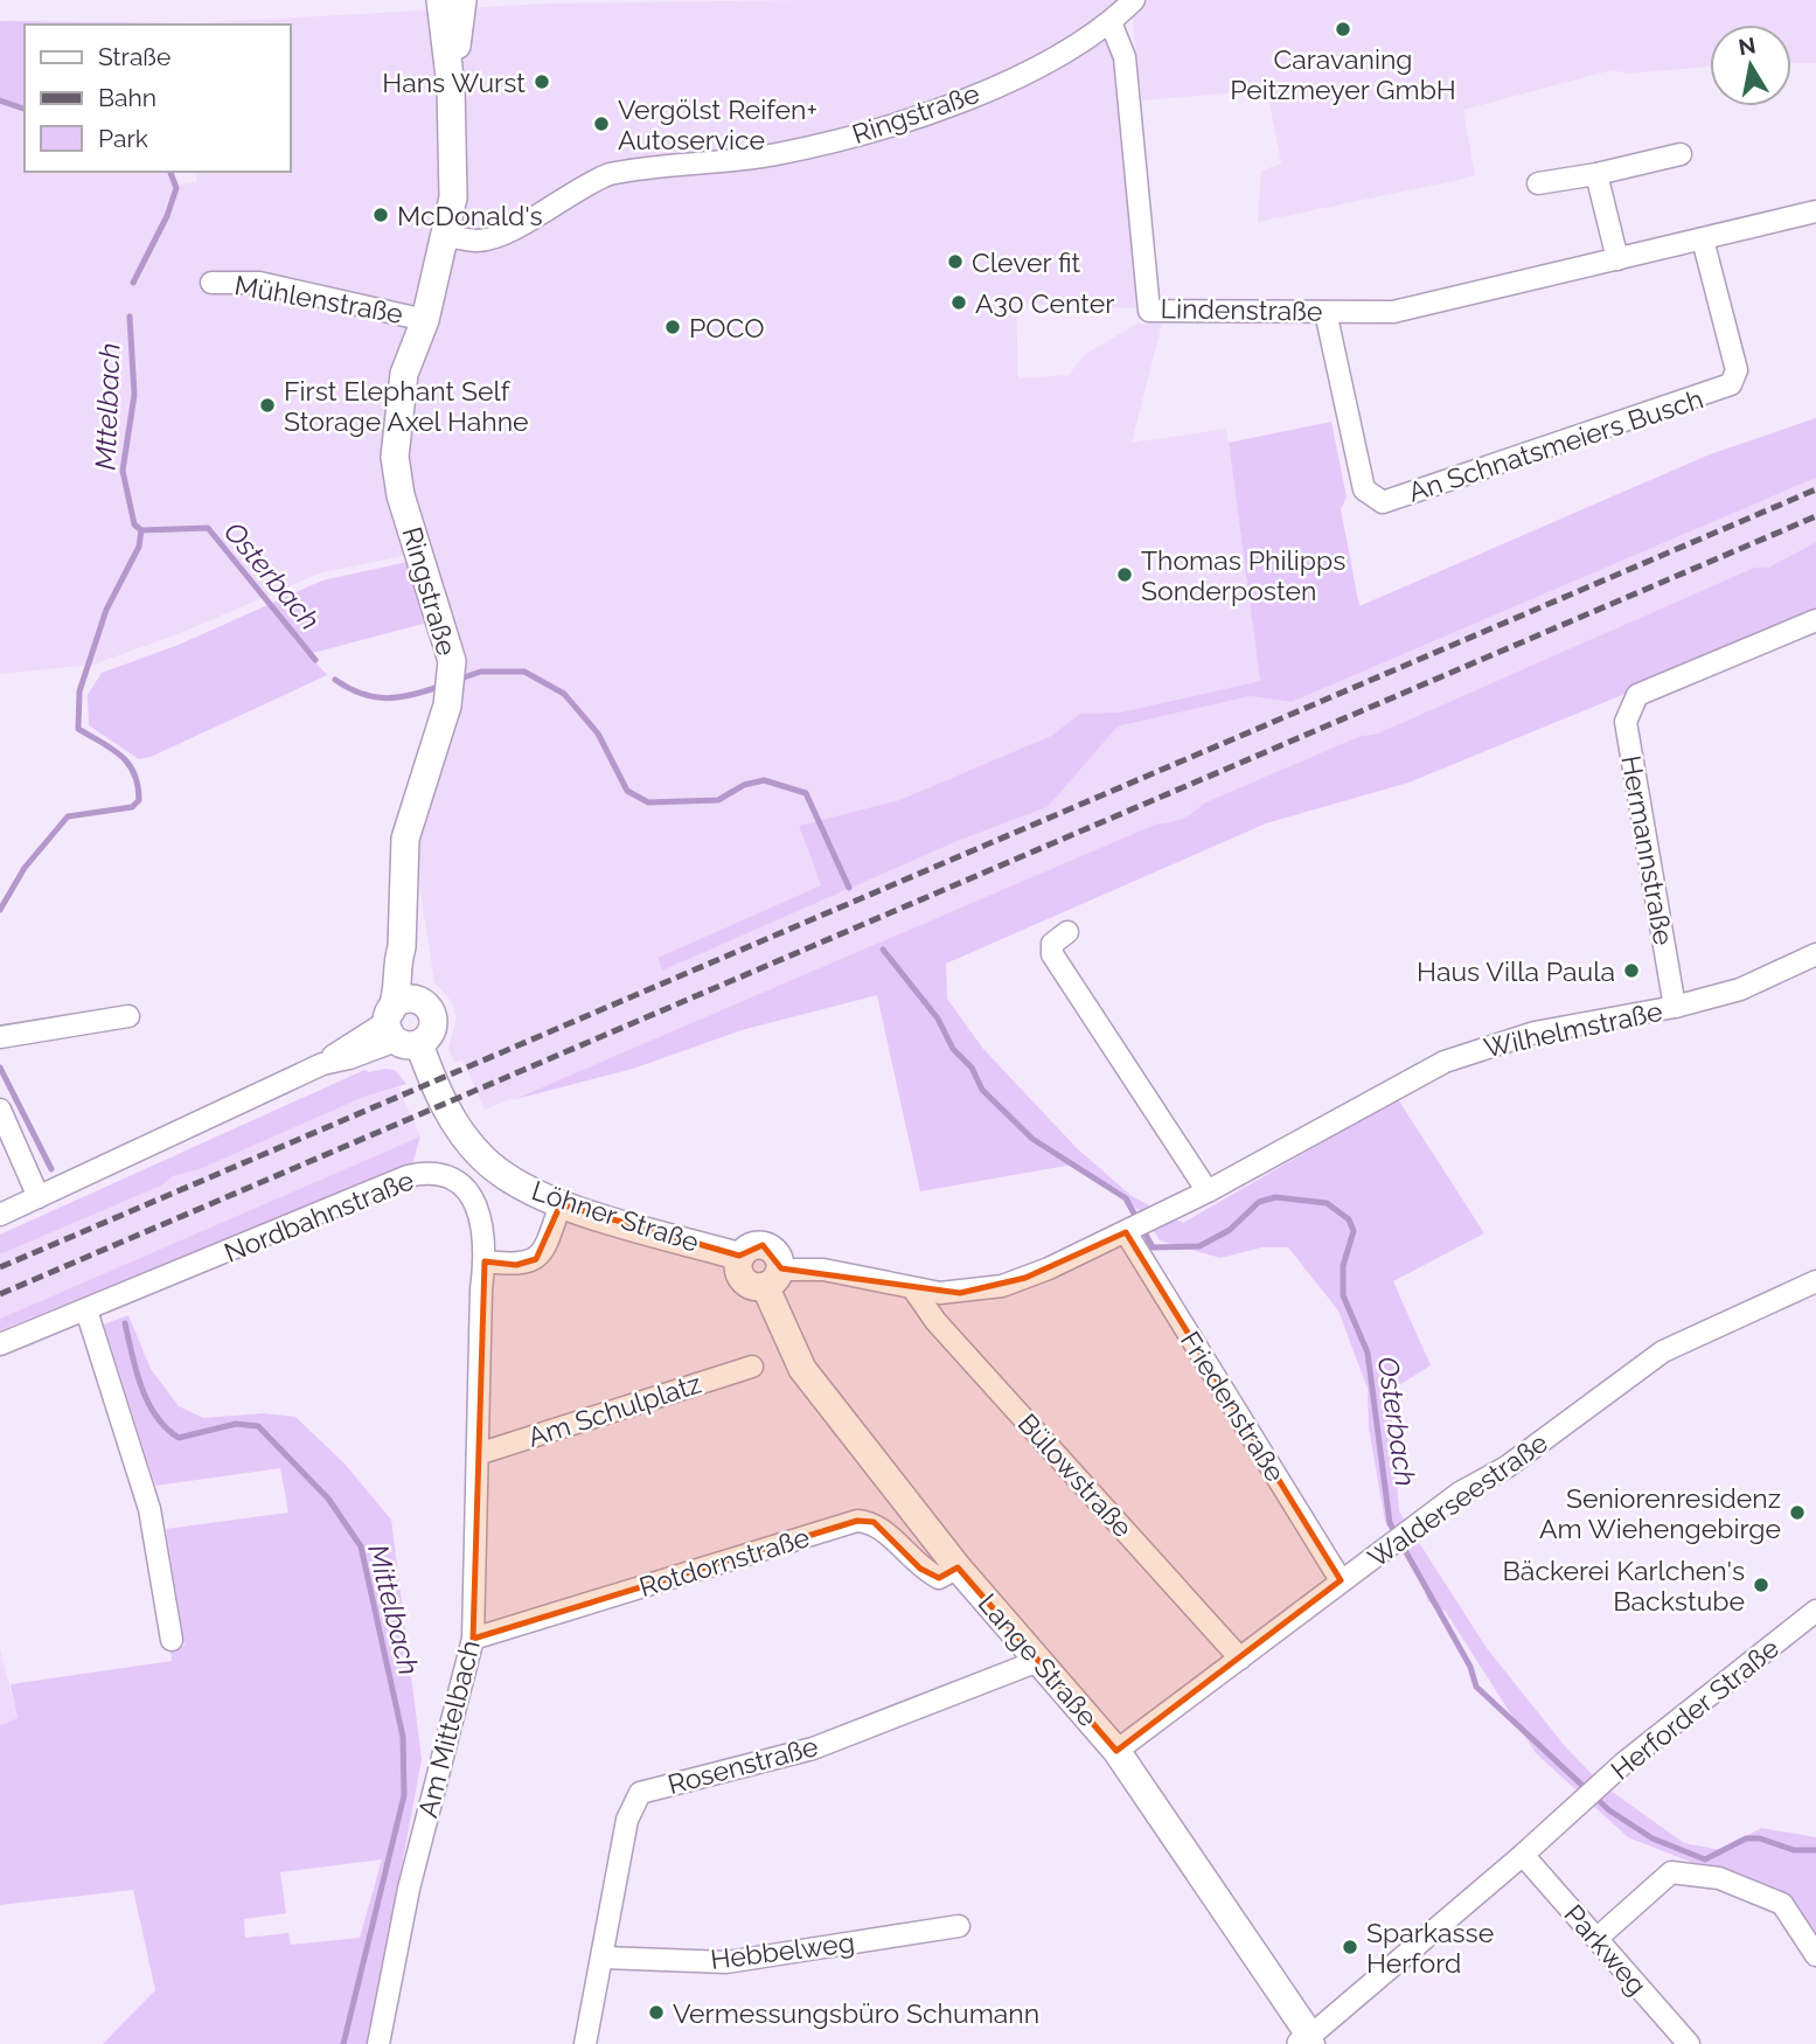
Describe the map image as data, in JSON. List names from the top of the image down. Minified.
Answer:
{"streets":{"street":["Ringstraße","Mühlenstraße","Lindenstraße","An Schnatsmeiers Busch","Hermannstraße","Wilhelmstraße","Nordbahnstraße","Löhner Straße","Friedenstraße","Am Schulplatz","Bülowstraße","Walderseestraße","Rotdornstraße","Lange Straße","Herforder Straße","Am Mittelbach","Rosenstraße","Parkweg","Hebbelweg"]},"crossings":[["Ringstraße","Mühlenstraße"],["Ringstraße","Lindenstraße"],["Ringstraße","Löhner Straße"],["Lindenstraße","An Schnatsmeiers Busch"],["Hermannstraße","Wilhelmstraße"],["Wilhelmstraße","Friedenstraße"],["Nordbahnstraße","Am Mittelbach"],["Löhner Straße","Lange Straße"],["Friedenstraße","Walderseestraße"],["Am Schulplatz","Am Mittelbach"],["Bülowstraße","Walderseestraße"],["Walderseestraße","Lange Straße"],["Rotdornstraße","Lange Straße"],["Rotdornstraße","Am Mittelbach"],["Lange Straße","Herforder Straße"],["Lange Straße","Rosenstraße"],["Herforder Straße","Parkweg"],["Rosenstraße","Hebbelweg"]],"water":["Mttelbach","Osterbach","Mittelbach"],"places":["Caravaning Peitzmeyer GmbH","Hans Wurst","Vergölst Reifen+ Autoservice","McDonald's","Clever fit","A30 Center","POCO","First Elephant Self Storage Axel Hahne","Thomas Philipps Sonderposten","Haus Villa Paula","Seniorenresidenz Am Wiehengebirge","Bäckerei Karlchen's Backstube","Sparkasse Herford","Vermessungsbüro Schumann"],"legend":["Straße","Bahn","Park"],"north":"top"}
